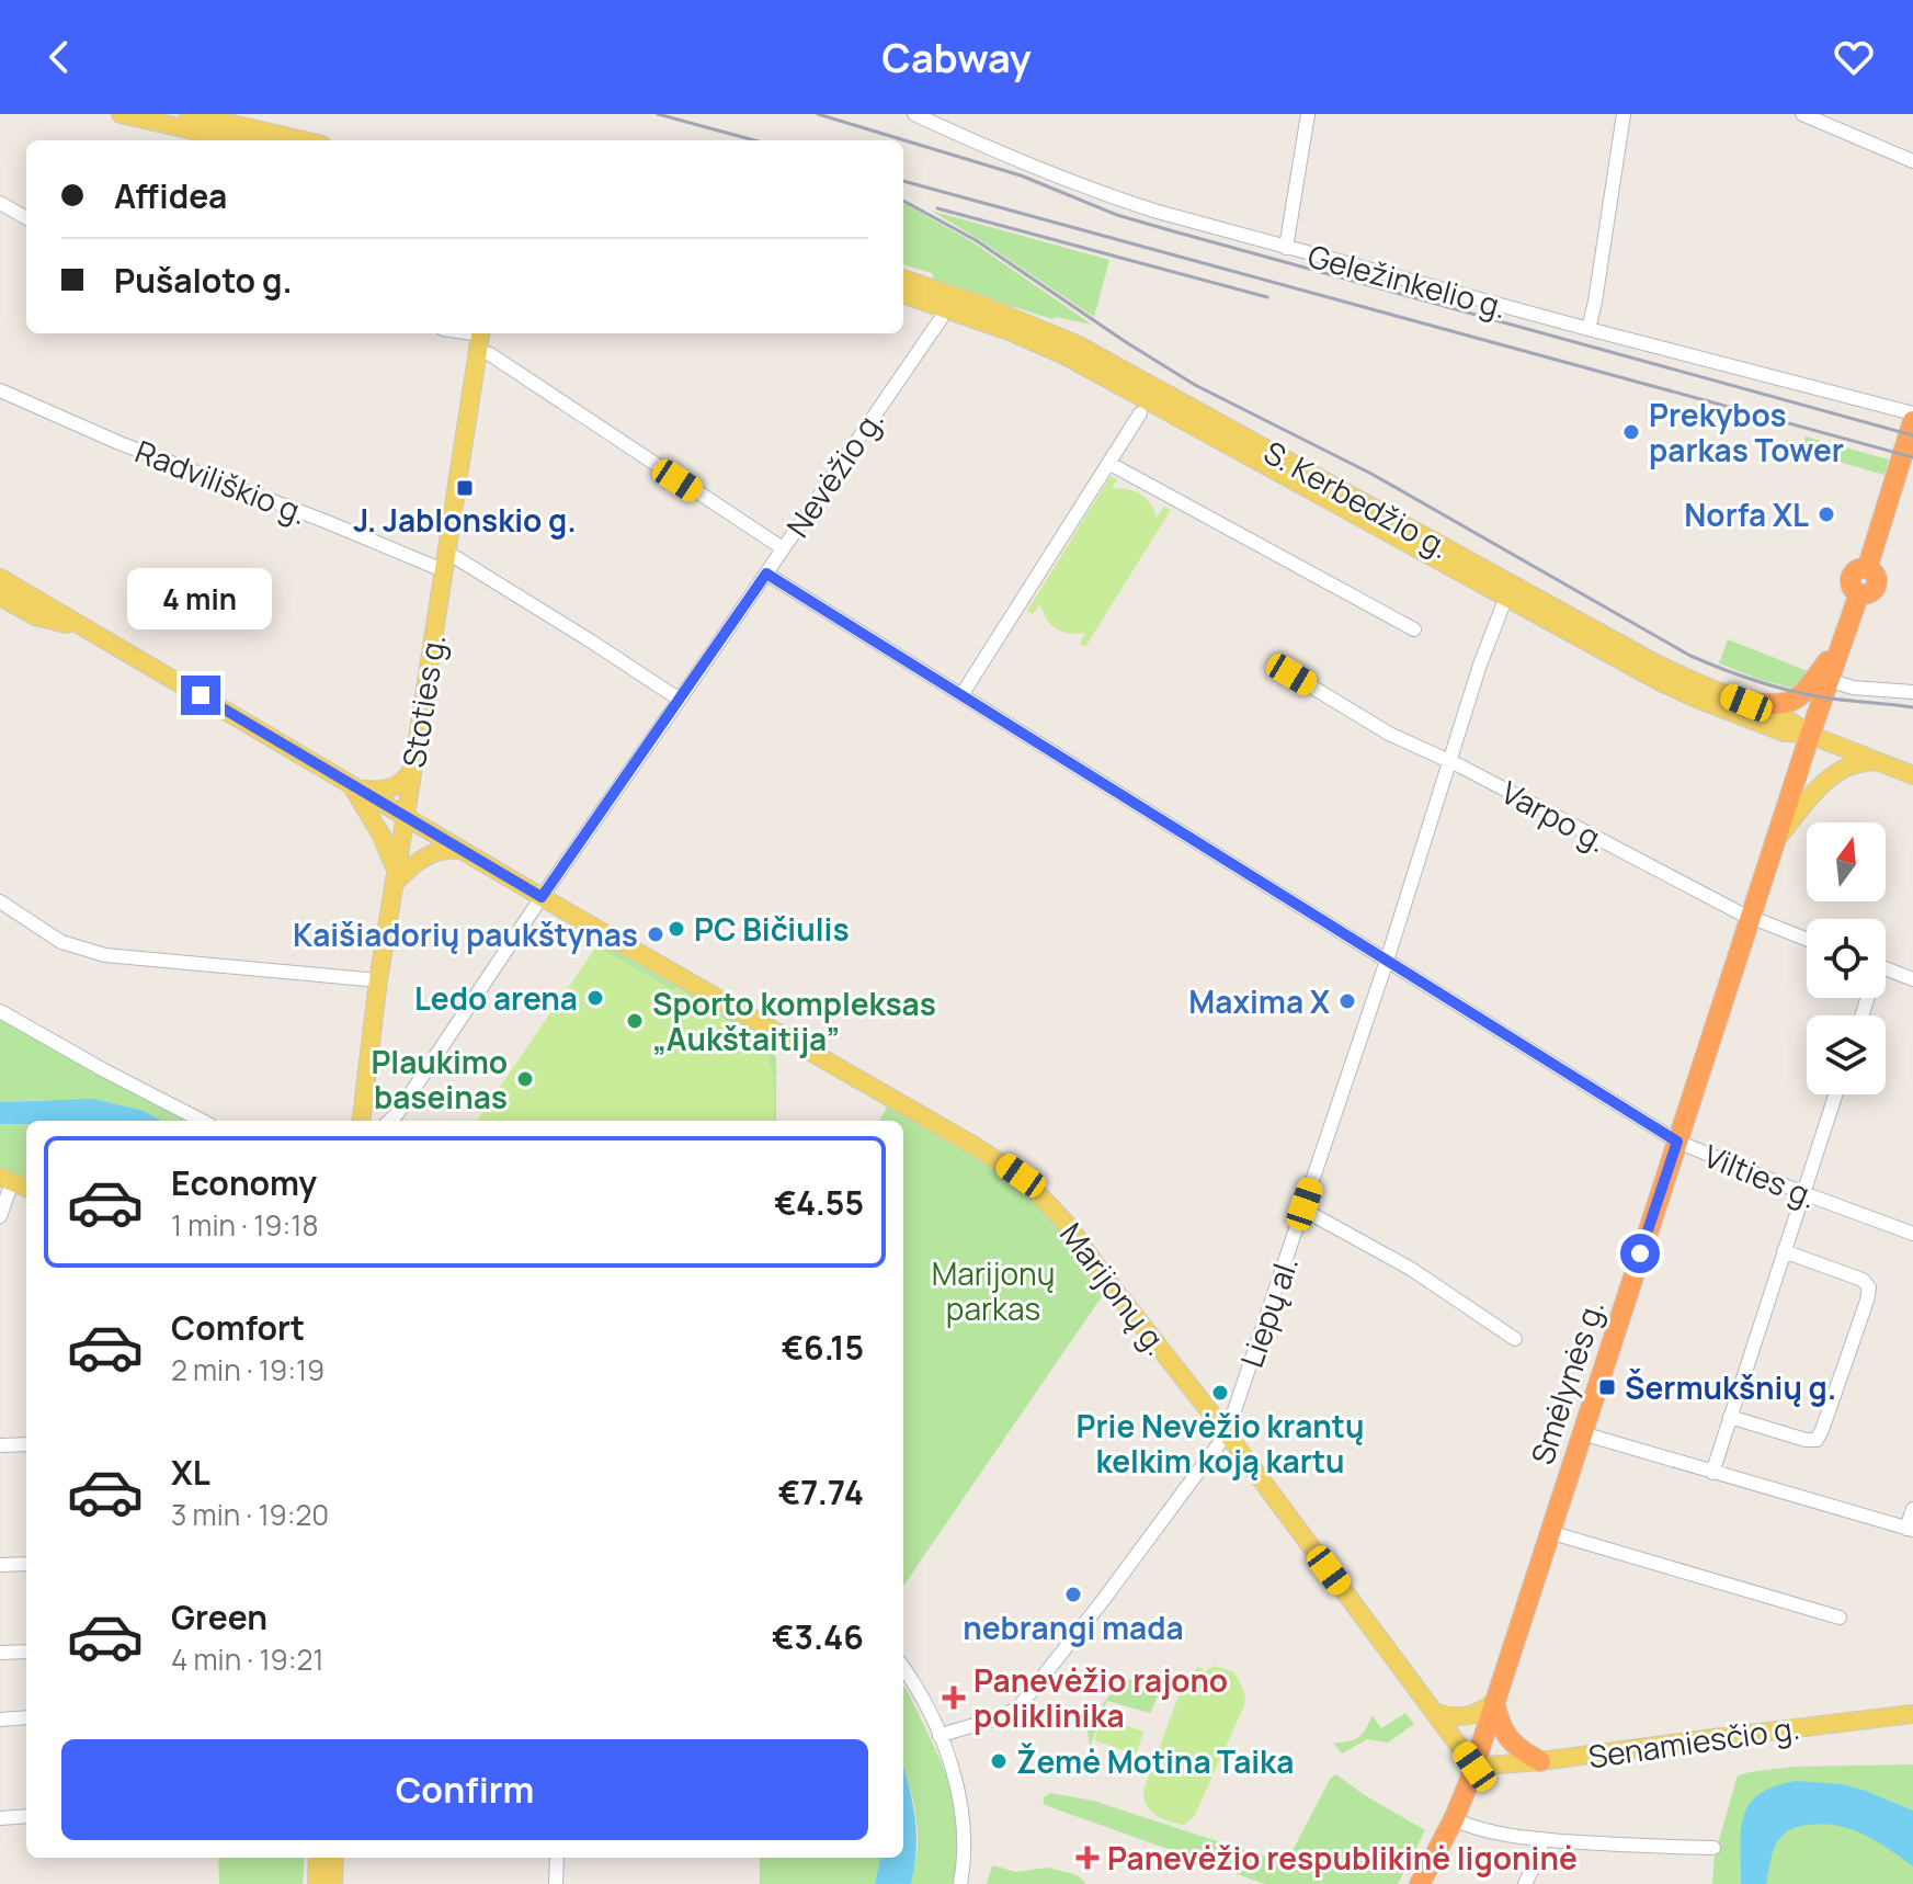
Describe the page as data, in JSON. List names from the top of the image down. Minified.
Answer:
{"streets":{"highway":["Smėlynės g."],"main road":["S. Kerbedžio g.","Stoties g.","Marijonų g.","Senamiesčio g."],"street":["Geležinkelio g.","Nevėžio g.","Radviliškio g.","Varpo g.","Vilties g.","Liepų al."]},"crossings":[["Nevėžio g.","S. Kerbedžio g."],["Nevėžio g.","Vilties g."],["Nevėžio g.","Marijonų g."],["Radviliškio g.","Stoties g."],["S. Kerbedžio g.","Liepų al."],["S. Kerbedžio g.","Smėlynės g."],["Stoties g.","Marijonų g."],["Varpo g.","Liepų al."],["Varpo g.","Smėlynės g."],["Vilties g.","Liepų al."],["Vilties g.","Smėlynės g."],["Marijonų g.","Liepų al."],["Marijonų g.","Smėlynės g."],["Marijonų g.","Senamiesčio g."],["Smėlynės g.","Senamiesčio g."]],"parks":["Marijonų parkas"],"places":{"other":["Prekybos parkas Tower","Norfa XL","PC Bičiulis","Kaišiadorių paukštynas","Ledo arena","Maxima X","Sporto kompleksas „Aukštaitija”","Plaukimo baseinas","Prie Nevėžio krantų kelkim koją kartu","nebrangi mada","Žemė Motina Taika"],"transit":["J. Jablonskio g.","Šermukšnių g."],"health":["Panevėžio rajono poliklinika","Panevėžio respublikinė ligoninė"]},"north":"top","page":{"header":"Cabway","banner":["Affidea","Pušaloto g."],"bubble":"4 min","list":[{"name":"Economy","note":"1 min · 19:18","value":"€4.55"},{"name":"Comfort","note":"2 min · 19:19","value":"€6.15"},{"name":"XL","note":"3 min · 19:20","value":"€7.74"},{"name":"Green","note":"4 min · 19:21","value":"€3.46"}],"buttons":"Confirm"}}
